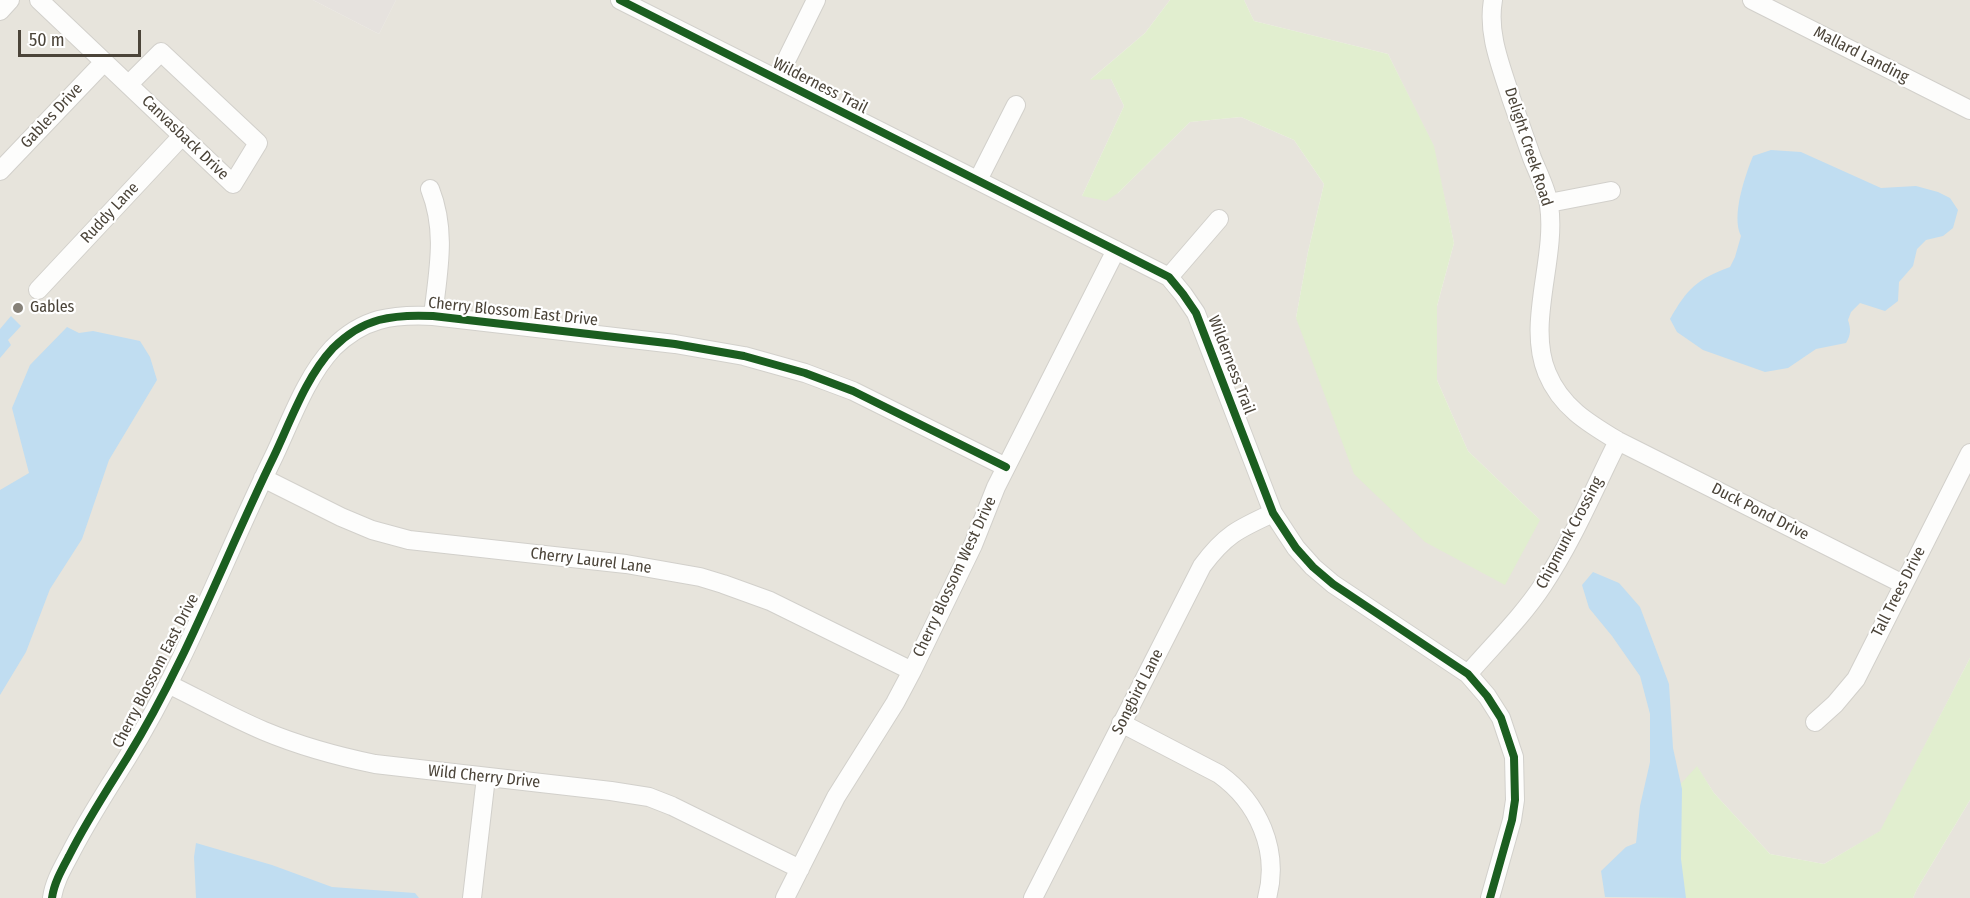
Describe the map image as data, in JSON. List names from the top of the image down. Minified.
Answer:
{"streets":{"street":["Mallard Landing","Wilderness Trail","Gables Drive","Canvasback Drive","Delight Creek Road","Ruddy Lane","Cherry Blossom East Drive","Duck Pond Drive","Chipmunk Crossing","Cherry Laurel Lane","Cherry Blossom West Drive","Tall Trees Drive","Songbird Lane","Wild Cherry Drive"]},"crossings":[["Wilderness Trail","Chipmunk Crossing"],["Wilderness Trail","Cherry Blossom West Drive"],["Wilderness Trail","Songbird Lane"],["Gables Drive","Canvasback Drive"],["Canvasback Drive","Ruddy Lane"],["Delight Creek Road","Duck Pond Drive"],["Delight Creek Road","Chipmunk Crossing"],["Cherry Blossom East Drive","Cherry Laurel Lane"],["Cherry Blossom East Drive","Cherry Blossom West Drive"],["Cherry Blossom East Drive","Wild Cherry Drive"],["Duck Pond Drive","Chipmunk Crossing"],["Duck Pond Drive","Tall Trees Drive"],["Cherry Laurel Lane","Cherry Blossom West Drive"],["Cherry Blossom West Drive","Wild Cherry Drive"]],"places":["Gables"],"scale_bar":"50 m"}
